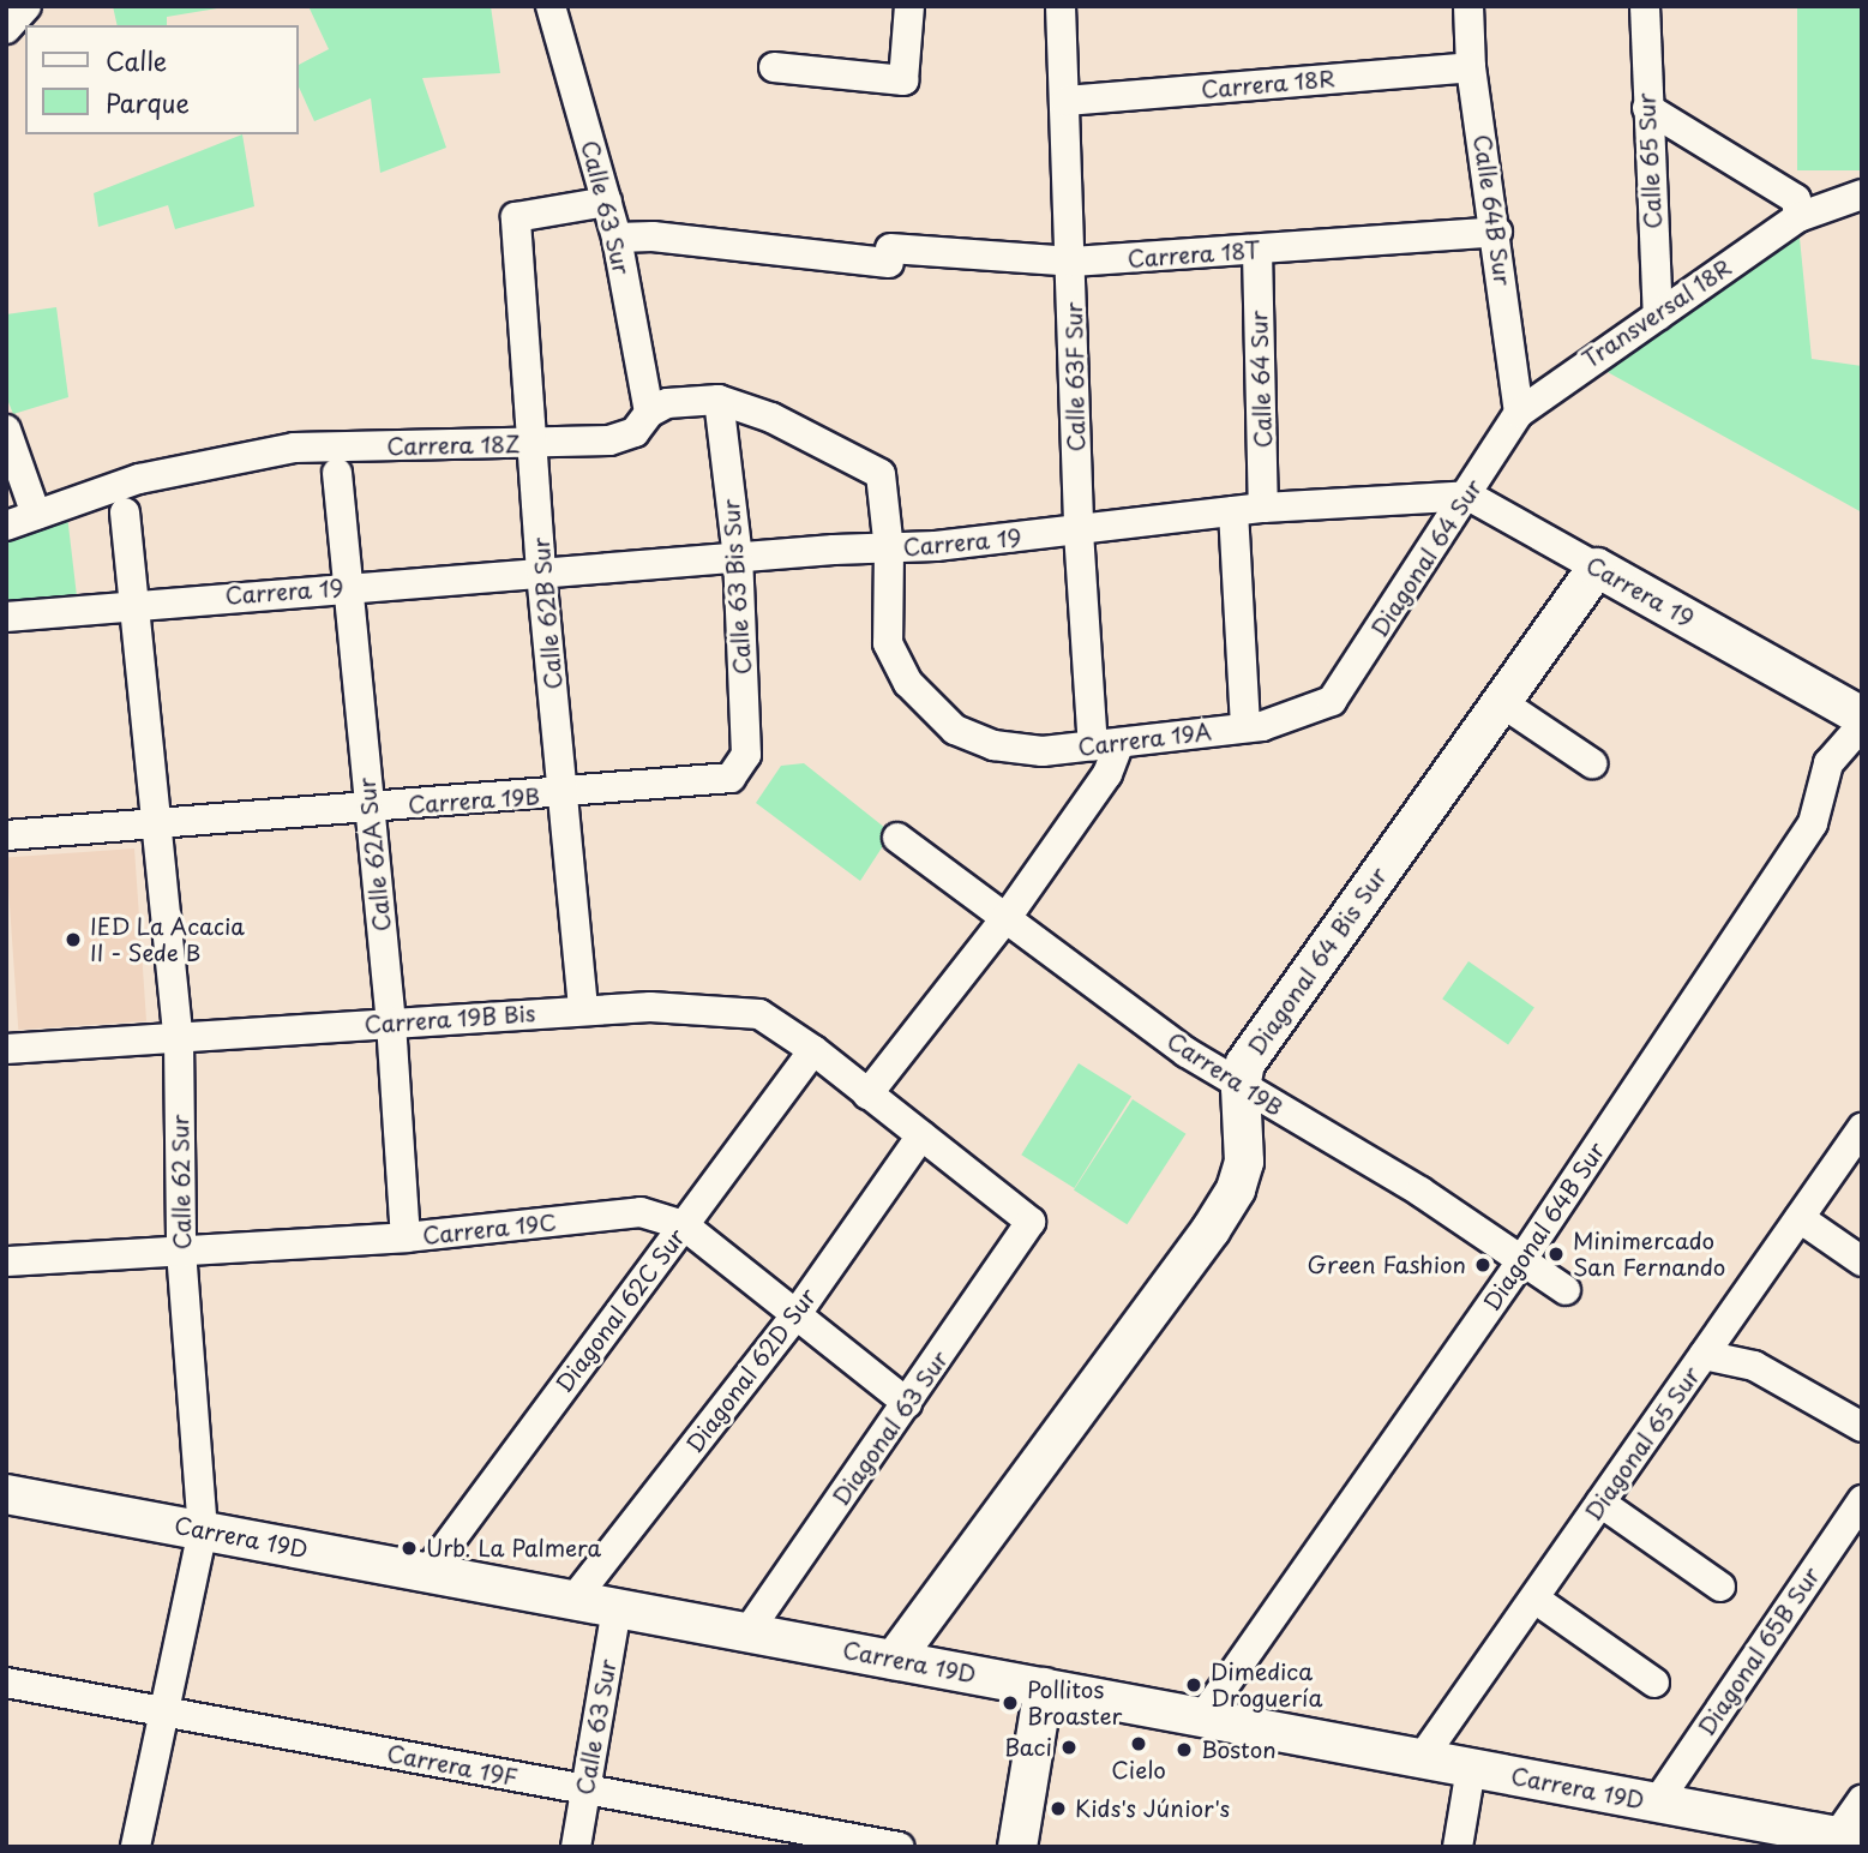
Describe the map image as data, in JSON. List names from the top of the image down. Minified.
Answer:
{"streets":{"street":["Carrera 18R","Calle 65 Sur","Calle 63 Sur","Calle 64B Sur","Carrera 18T","Transversal 18R","Calle 63F Sur","Calle 64 Sur","Carrera 18Z","Carrera 19","Diagonal 64 Sur","Calle 63 Bis Sur","Calle 62B Sur","Carrera 19A","Carrera 19B","Calle 62A Sur","Diagonal 64 Bis Sur","Carrera 19B Bis","Calle 62 Sur","Diagonal 64B Sur","Carrera 19C","Diagonal 62C Sur","Diagonal 62D Sur","Diagonal 63 Sur","Diagonal 65 Sur","Carrera 19D","Diagonal 65B Sur","Carrera 19F"]},"crossings":[["Carrera 18R","Calle 64B Sur"],["Carrera 18R","Calle 63F Sur"],["Calle 65 Sur","Transversal 18R"],["Calle 63 Sur","Carrera 18T"],["Calle 63 Sur","Carrera 18Z"],["Calle 63 Sur","Calle 62B Sur"],["Calle 63 Sur","Carrera 19D"],["Calle 63 Sur","Carrera 19F"],["Calle 64B Sur","Carrera 18T"],["Calle 64B Sur","Transversal 18R"],["Calle 64B Sur","Diagonal 64 Sur"],["Carrera 18T","Calle 63F Sur"],["Carrera 18T","Calle 64 Sur"],["Transversal 18R","Diagonal 64 Sur"],["Calle 63F Sur","Carrera 19"],["Calle 63F Sur","Carrera 19A"],["Calle 64 Sur","Carrera 19"],["Carrera 18Z","Carrera 19"],["Carrera 18Z","Calle 63 Bis Sur"],["Carrera 18Z","Calle 62B Sur"],["Carrera 18Z","Carrera 19A"],["Carrera 19","Diagonal 64 Sur"],["Carrera 19","Calle 63 Bis Sur"],["Carrera 19","Calle 62B Sur"],["Carrera 19","Carrera 19A"],["Carrera 19","Calle 62A Sur"],["Carrera 19","Diagonal 64 Bis Sur"],["Carrera 19","Calle 62 Sur"],["Diagonal 64 Sur","Carrera 19A"],["Calle 63 Bis Sur","Carrera 19B"],["Calle 62B Sur","Carrera 19B"],["Calle 62B Sur","Carrera 19B Bis"],["Carrera 19B","Calle 62A Sur"],["Carrera 19B","Diagonal 64 Bis Sur"],["Carrera 19B","Calle 62 Sur"],["Carrera 19B","Diagonal 64B Sur"],["Calle 62A Sur","Carrera 19B Bis"],["Calle 62A Sur","Carrera 19C"],["Diagonal 64 Bis Sur","Carrera 19D"],["Carrera 19B Bis","Calle 62 Sur"],["Carrera 19B Bis","Diagonal 62C Sur"],["Carrera 19B Bis","Diagonal 62D Sur"],["Carrera 19B Bis","Diagonal 63 Sur"],["Calle 62 Sur","Carrera 19C"],["Calle 62 Sur","Carrera 19D"],["Calle 62 Sur","Carrera 19F"],["Diagonal 64B Sur","Carrera 19D"],["Carrera 19C","Diagonal 62C Sur"],["Carrera 19C","Diagonal 62D Sur"],["Carrera 19C","Diagonal 63 Sur"],["Diagonal 62C Sur","Carrera 19D"],["Diagonal 62D Sur","Carrera 19D"],["Diagonal 63 Sur","Carrera 19D"],["Diagonal 65 Sur","Carrera 19D"],["Carrera 19D","Diagonal 65B Sur"]],"places":["IED La Acacia II - Sede B","Minimercado San Fernando","Green Fashion","Urb. La Palmera","Dimedica Droguería","Pollitos Broaster","Cielo","Baci","Boston","Kids's Júnior's"],"legend":["Calle","Parque"]}
